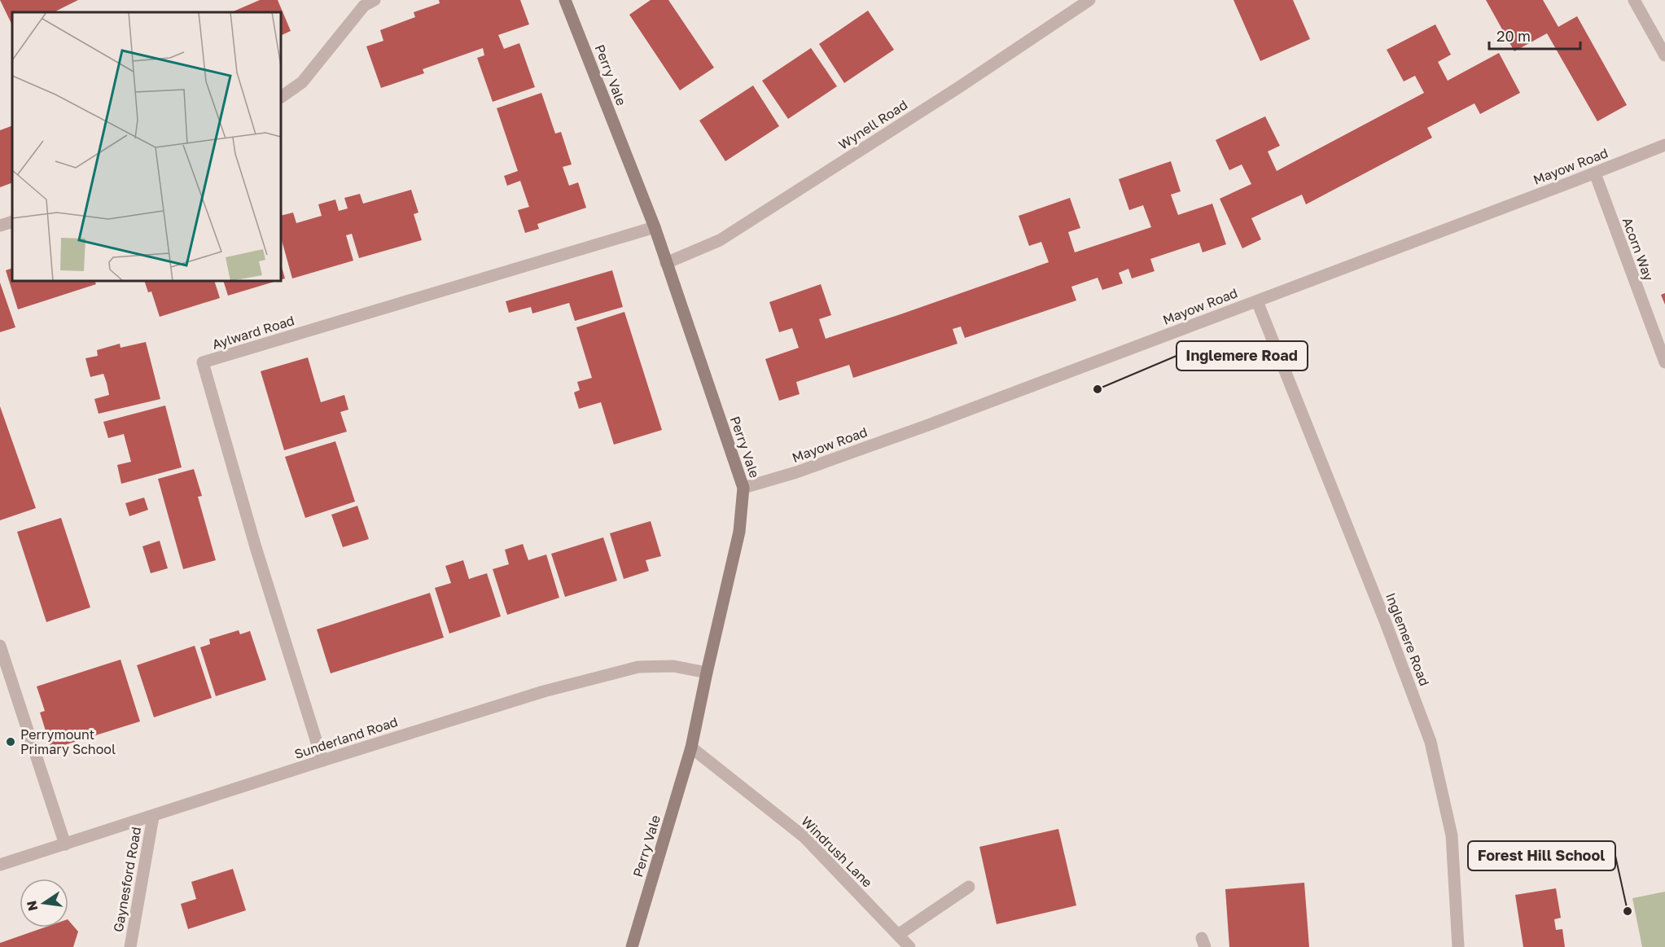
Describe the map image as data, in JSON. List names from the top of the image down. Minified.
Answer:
{"streets":{"main road":["Perry Vale"],"street":["Wynell Road","Mayow Road","Acorn Way","Aylward Road","Inglemere Road","Sunderland Road","Windrush Lane","Gaynesford Road"]},"crossings":[["Perry Vale","Wynell Road"],["Perry Vale","Mayow Road"],["Perry Vale","Aylward Road"],["Perry Vale","Sunderland Road"],["Perry Vale","Windrush Lane"],["Mayow Road","Acorn Way"],["Mayow Road","Inglemere Road"],["Aylward Road","Sunderland Road"],["Sunderland Road","Gaynesford Road"]],"places":["Inglemere Road","Perrymount Primary School","Forest Hill School"],"scale_bar":"20 m","north":"left"}
